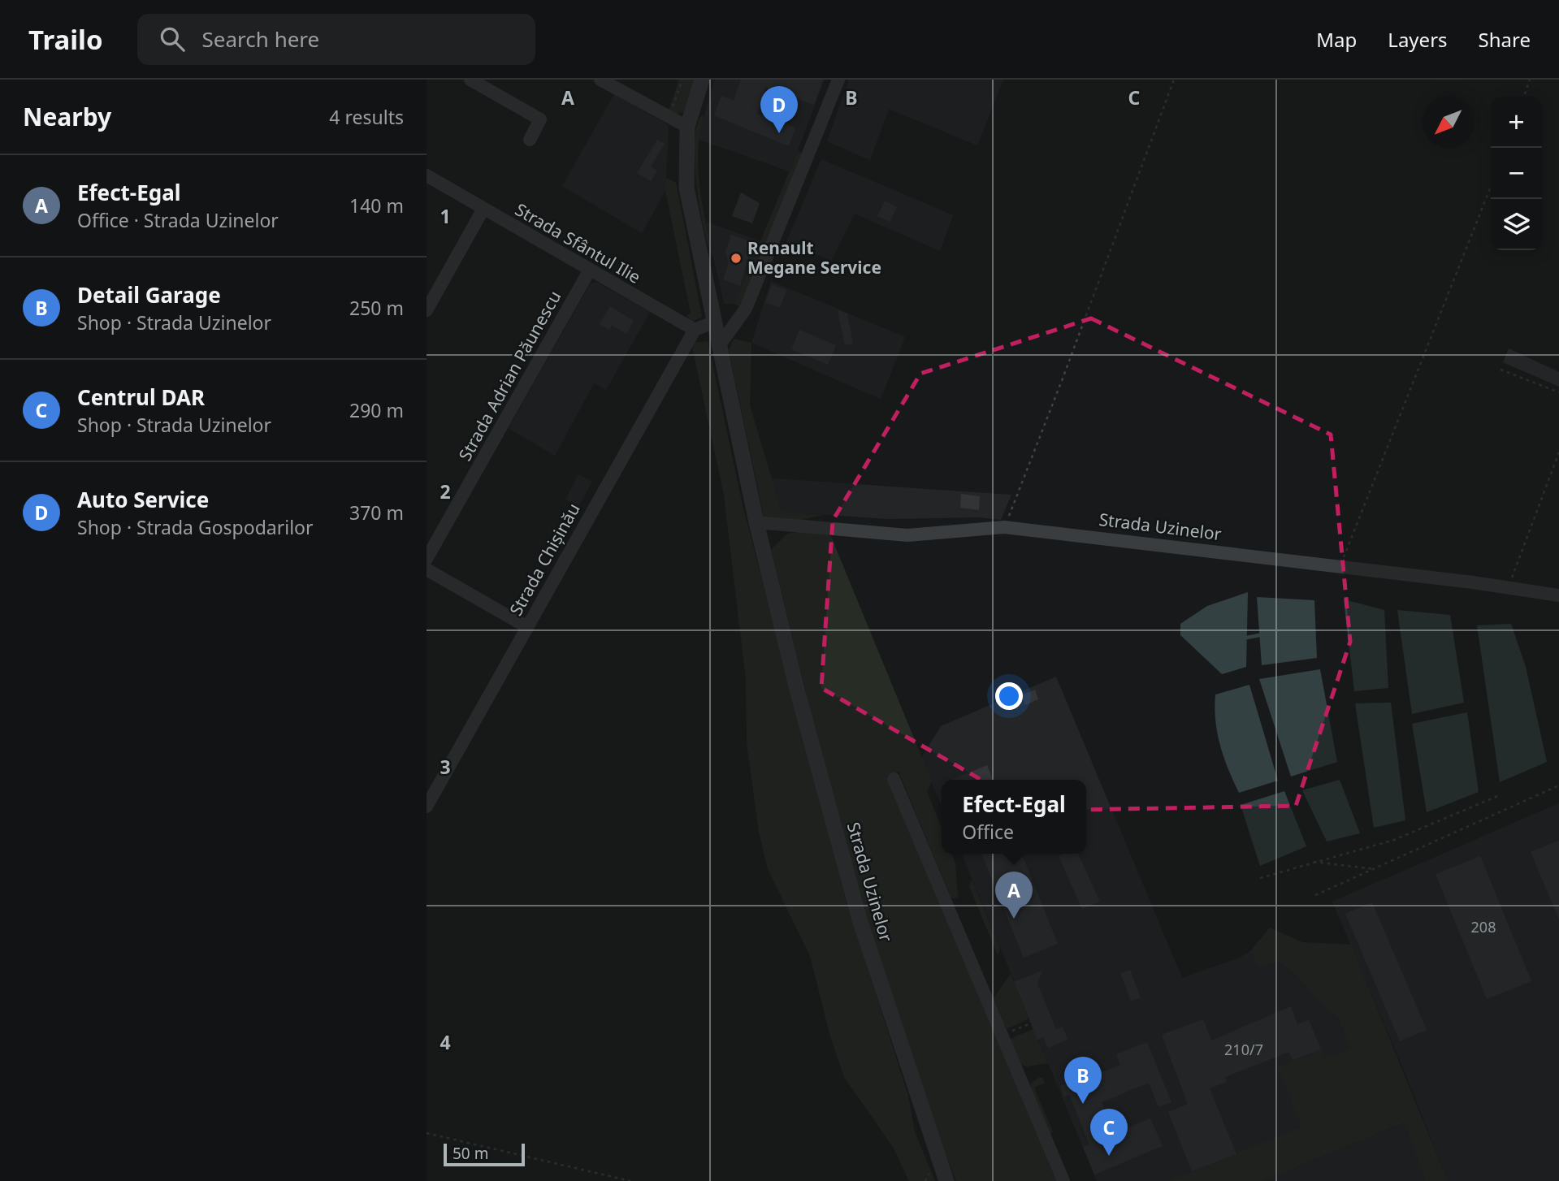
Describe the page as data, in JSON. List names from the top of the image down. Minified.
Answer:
{"streets":{"street":["Strada Sfântul Ilie","Strada Adrian Păunescu","Strada Uzinelor","Strada Chișinău"]},"crossings":[["Strada Sfântul Ilie","Strada Adrian Păunescu"],["Strada Sfântul Ilie","Strada Chișinău"]],"places":["Renault Megane Service"],"house_numbers":["208","210/7"],"scale_bar":"50 m","north":"bottom left","page":{"header":"Trailo","search":"Search here","nav":["Map","Layers","Share"],"heading":["Nearby","4 results"],"pins":["D","A","B","C"],"map_buttons":["+","−"],"list":[{"mark":"A","name":"Efect-Egal","note":"Office · Strada Uzinelor","value":"140 m"},{"mark":"B","name":"Detail Garage","note":"Shop · Strada Uzinelor","value":"250 m"},{"mark":"C","name":"Centrul DAR","note":"Shop · Strada Uzinelor","value":"290 m"},{"mark":"D","name":"Auto Service","note":"Shop · Strada Gospodarilor","value":"370 m"}],"popup":["Efect-Egal","Office"],"scale":"50 m"},"grid":{"columns":["A","B","C"],"rows":["1","2","3","4"]}}
